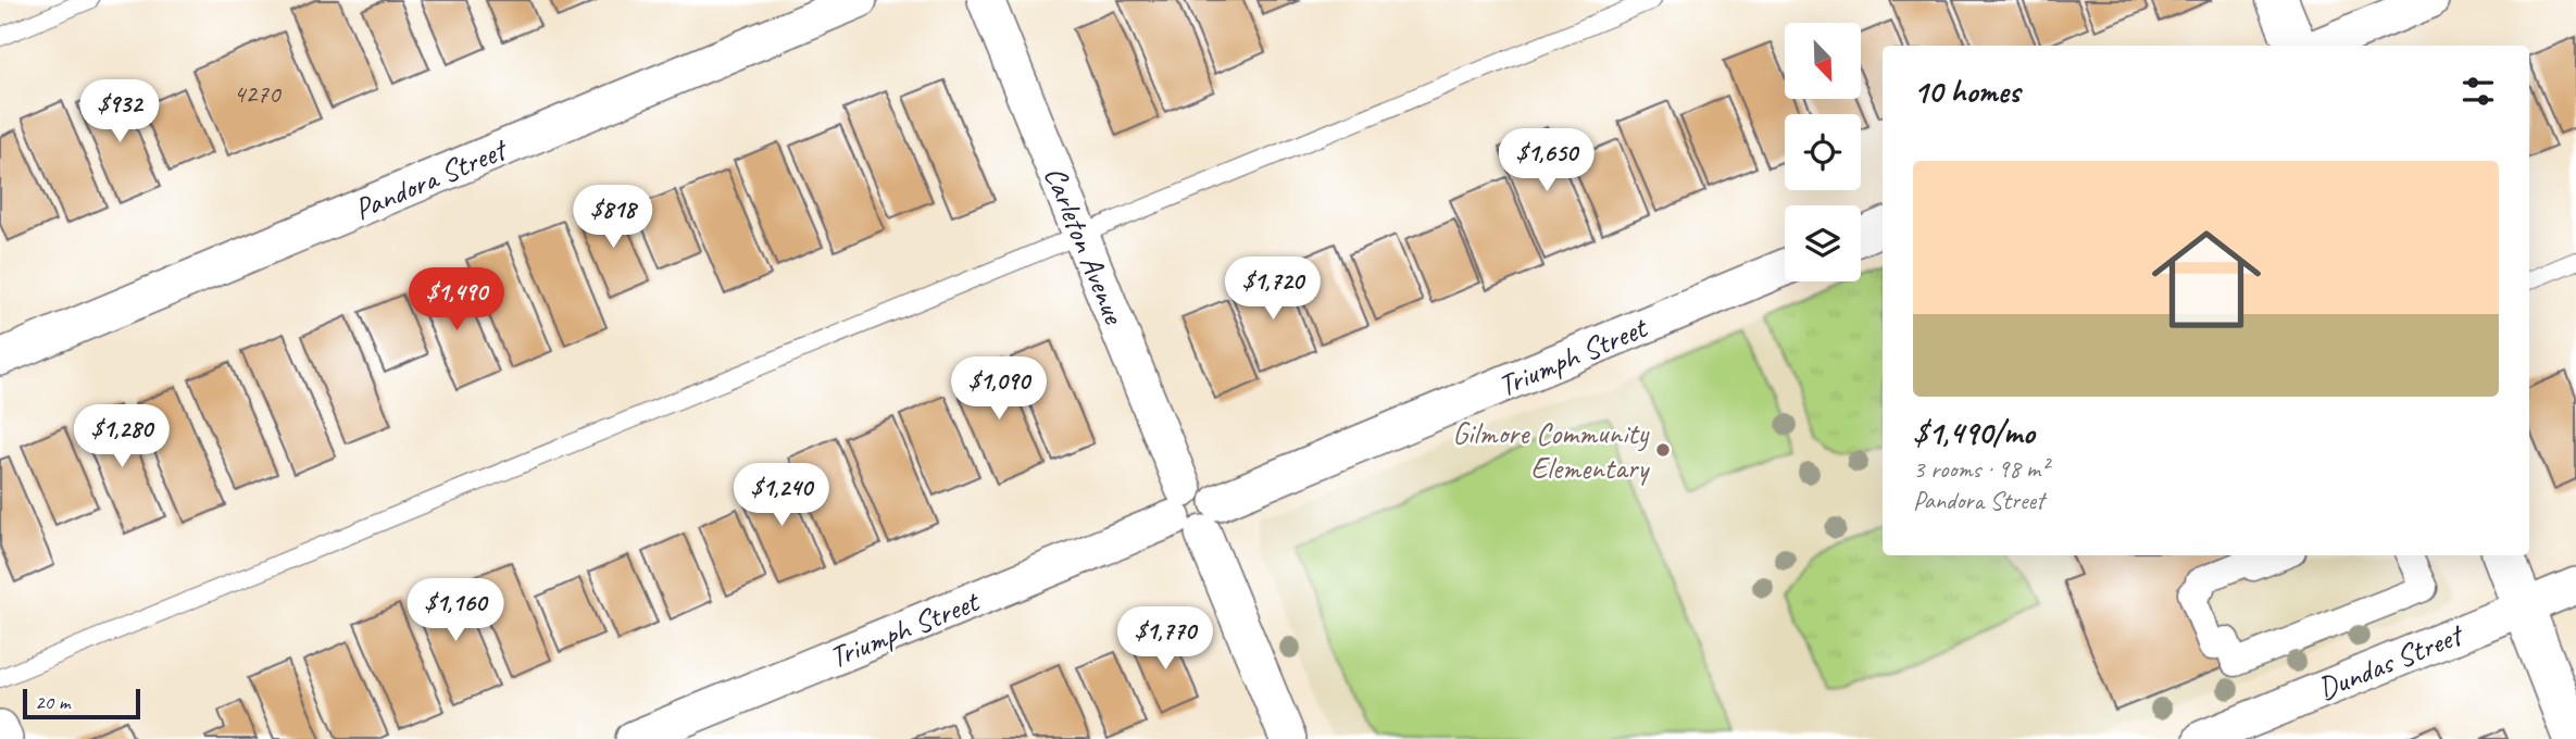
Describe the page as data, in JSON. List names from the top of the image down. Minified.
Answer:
{"streets":{"street":["Pandora Street","Carleton Avenue","Triumph Street","Dundas Street"]},"crossings":[["Carleton Avenue","Triumph Street"]],"places":["Gilmore Community Elementary"],"house_numbers":["4270"],"scale_bar":"20 m","north":"bottom right","page":{"heading":"10 homes","price":["$932","$1,650","$818","$1,720","$1,490","$1,090","$1,280","$1,240","$1,160","$1,770"],"list":[{"name":"$1,490/mo","note":"3 rooms · 98 m² · Pandora Street"}],"scale":"20 m"}}
